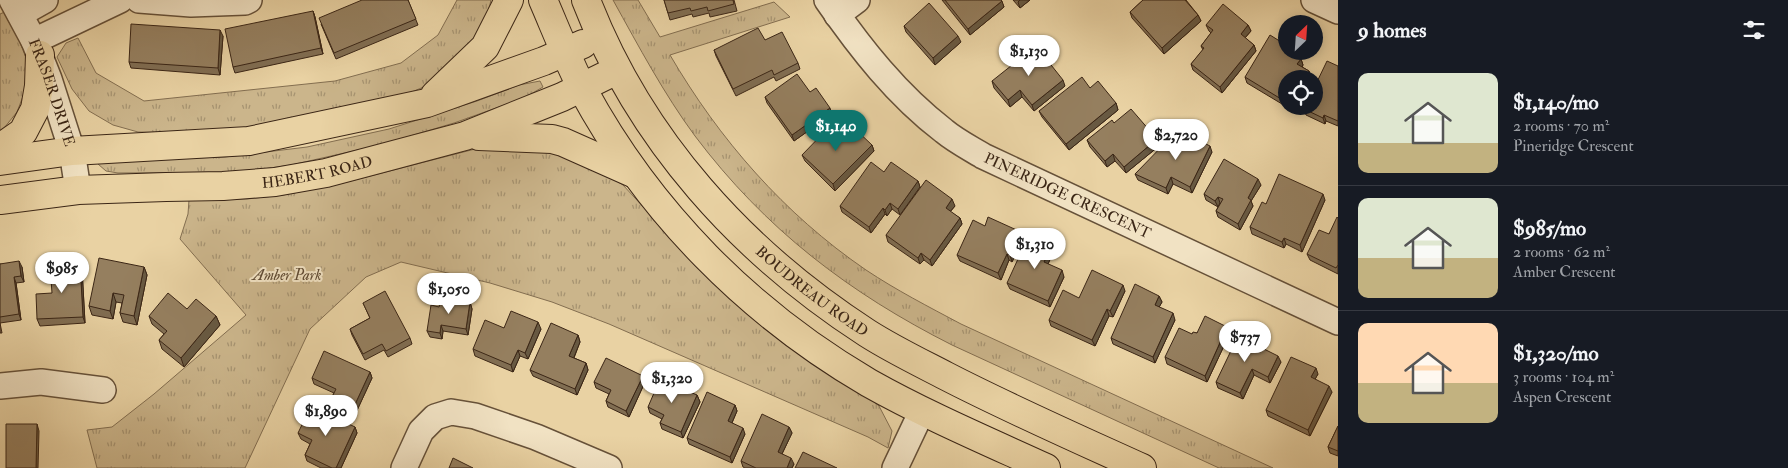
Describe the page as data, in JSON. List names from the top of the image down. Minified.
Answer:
{"streets":{"main road":["HEBERT ROAD","BOUDREAU ROAD"],"street":["FRASER DRIVE","PINERIDGE CRESCENT"]},"crossings":[["FRASER DRIVE","HEBERT ROAD"],["HEBERT ROAD","BOUDREAU ROAD"]],"parks":["Amber Park"],"north":"top right","page":{"heading":"9 homes","price":["$1,130","$1,140","$2,720","$1,310","$985","$1,050","$737","$1,320","$1,890"],"list":[{"name":"$1,140/mo","note":"2 rooms · 70 m² · Pineridge Crescent"},{"name":"$985/mo","note":"2 rooms · 62 m² · Amber Crescent"},{"name":"$1,320/mo","note":"3 rooms · 104 m² · Aspen Crescent"}]}}
